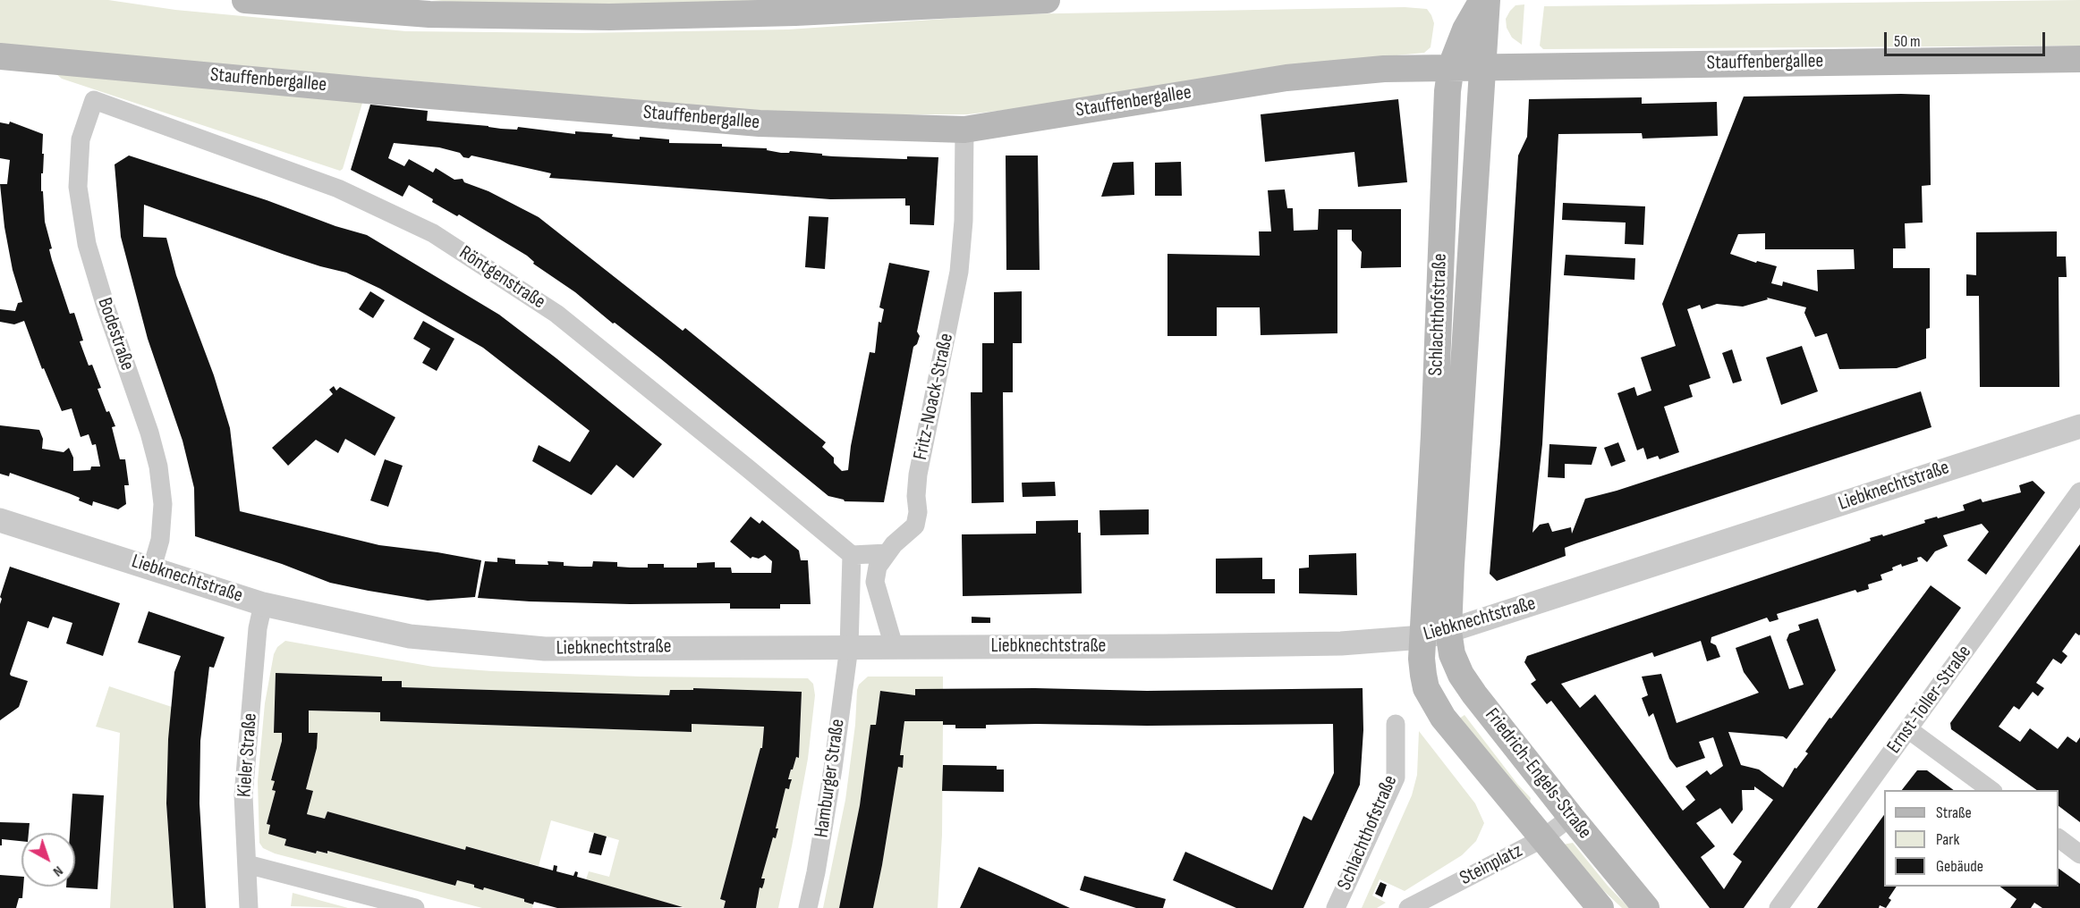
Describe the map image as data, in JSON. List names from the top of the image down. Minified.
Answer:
{"streets":{"main road":["Stauffenbergallee","Schlachthofstraße","Friedrich-Engels-Straße"],"street":["Röntgenstraße","Bodestraße","Fritz-Noack-Straße","Liebknechtstraße","Ernst-Toller-Straße","Kieler Straße","Hamburger Straße","Steinplatz"]},"crossings":[["Stauffenbergallee","Schlachthofstraße"],["Stauffenbergallee","Fritz-Noack-Straße"],["Röntgenstraße","Bodestraße"],["Schlachthofstraße","Liebknechtstraße"],["Schlachthofstraße","Friedrich-Engels-Straße"],["Bodestraße","Liebknechtstraße"],["Fritz-Noack-Straße","Liebknechtstraße"],["Liebknechtstraße","Kieler Straße"],["Liebknechtstraße","Friedrich-Engels-Straße"],["Liebknechtstraße","Hamburger Straße"],["Friedrich-Engels-Straße","Steinplatz"]],"legend":["Straße","Park","Gebäude"],"scale_bar":"50 m","north":"bottom right"}
